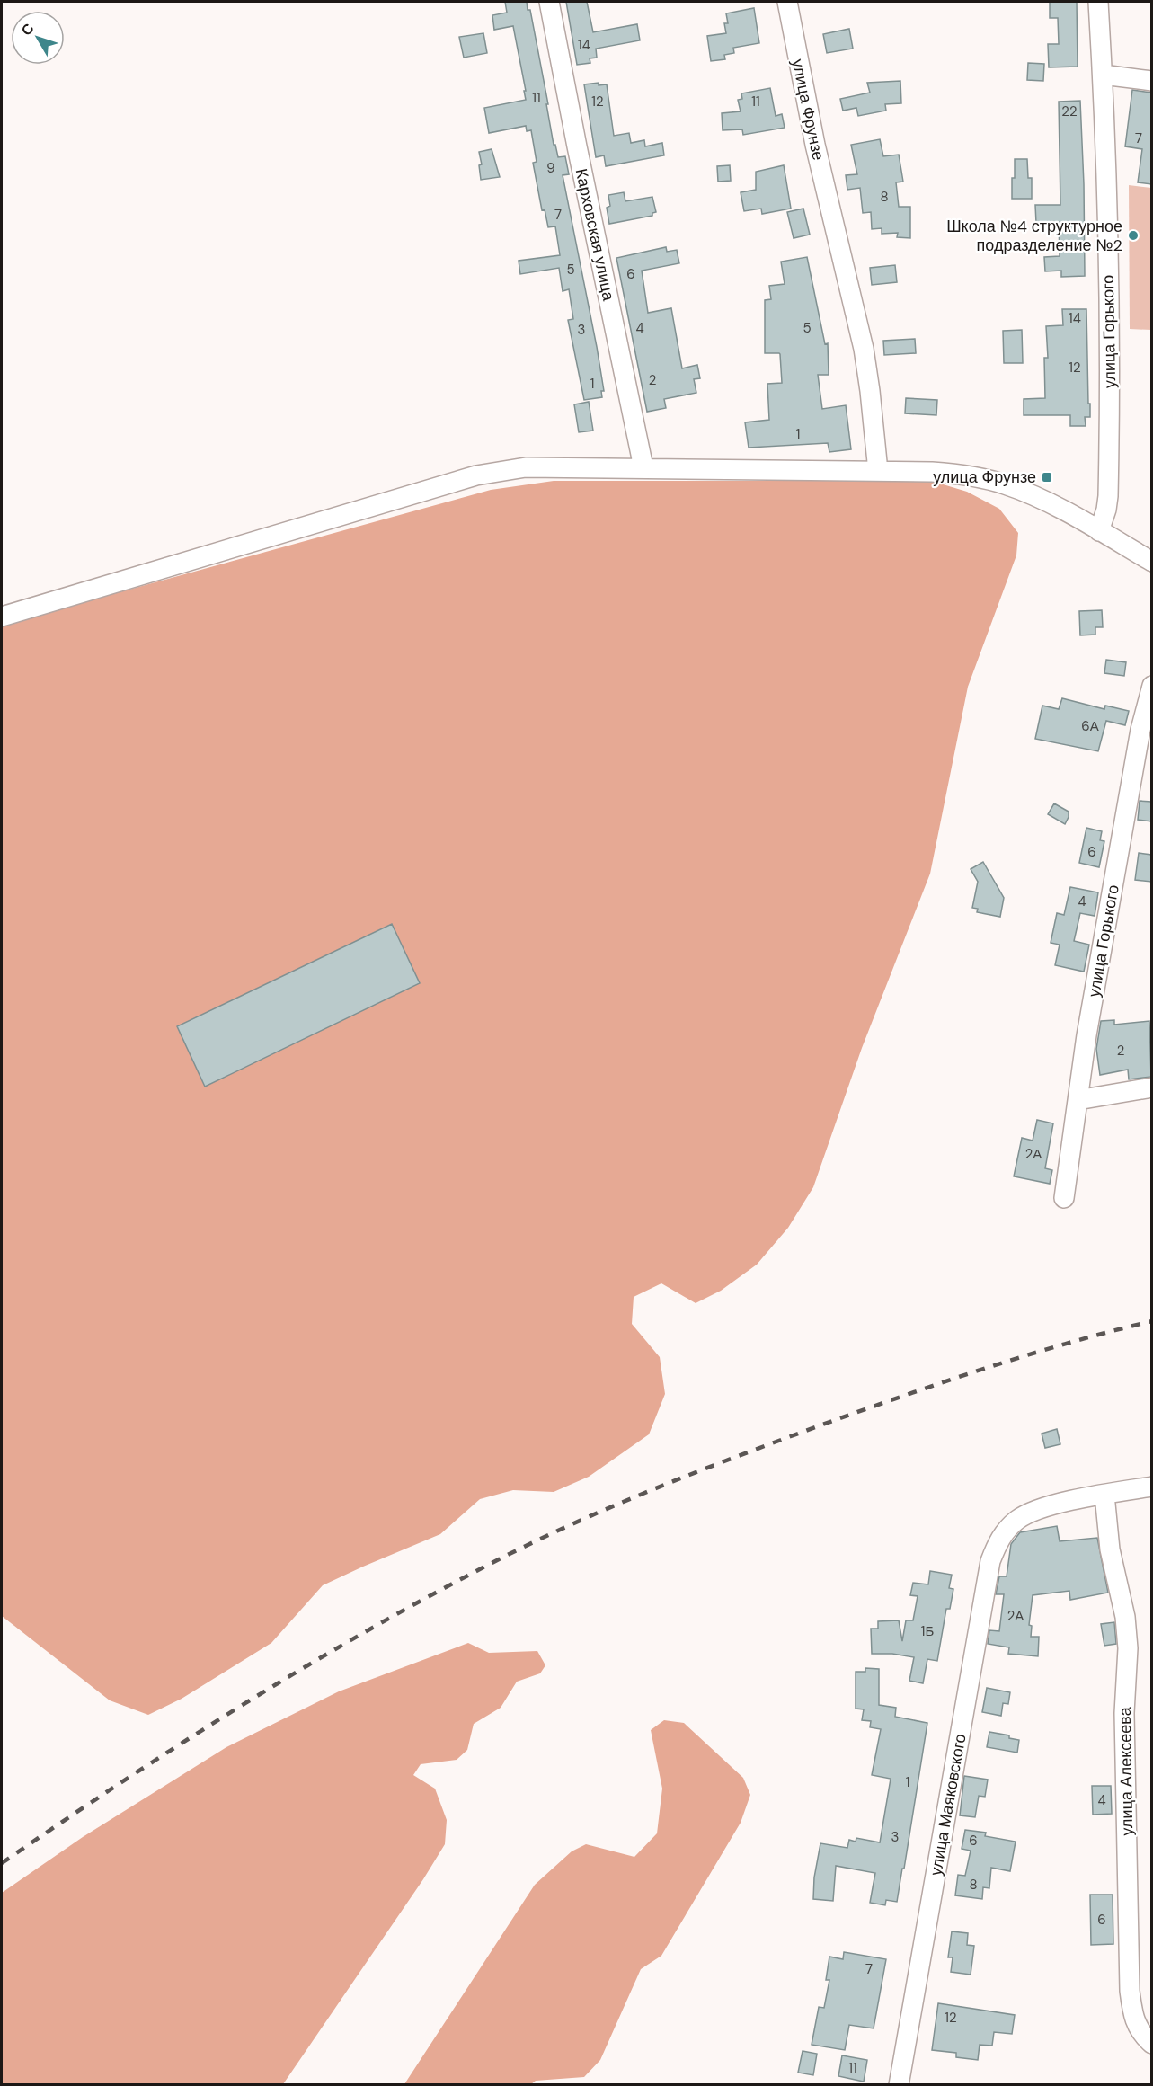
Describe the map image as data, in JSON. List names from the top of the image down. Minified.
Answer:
{"streets":{"street":["улица Фрунзе","Карховская улица","улица Горького","улица Алексеева","улица Маяковского"]},"crossings":[["улица Алексеева","улица Маяковского"]],"places":{"other":["Школа №4 структурное подразделение №2"],"transit":["улица Фрунзе"]},"house_numbers":["14","11","12","11","22","7","9","8","7","5","6","14","4","5","3","12","2","1","1","6А","6","4","2","2А","2А","1Б","1","4","3","6","8","6","7","12","11"],"north":"top left"}
